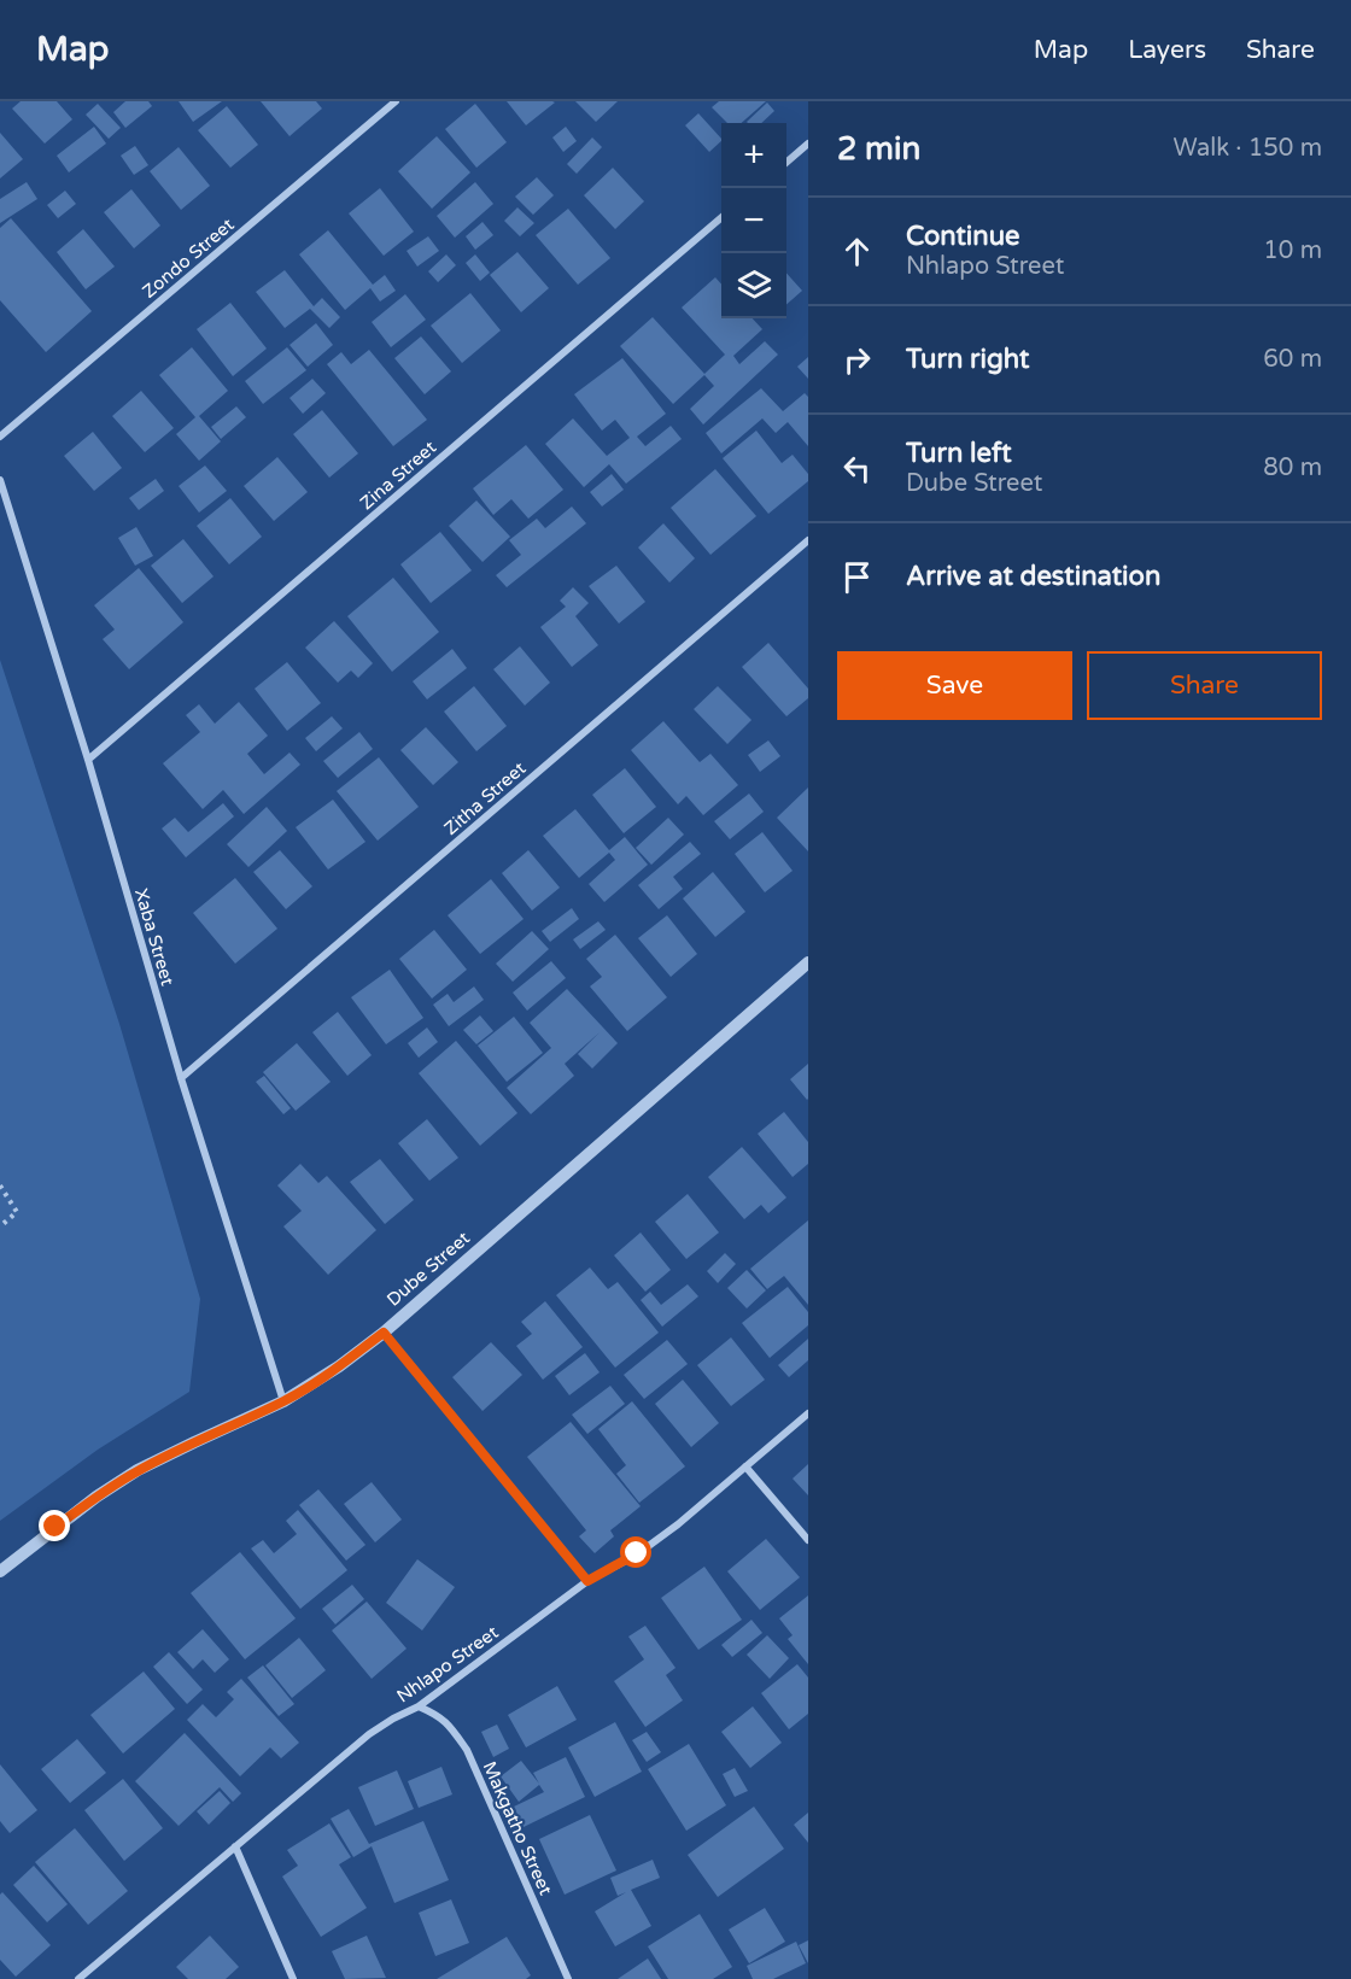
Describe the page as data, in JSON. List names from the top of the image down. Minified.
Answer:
{"streets":{"street":["Zondo Street","Zina Street","Zitha Street","Xaba Street","Dube Street","Nhlapo Street","Makgatho Street"]},"crossings":[["Zina Street","Xaba Street"],["Zitha Street","Xaba Street"],["Xaba Street","Dube Street"],["Nhlapo Street","Makgatho Street"]],"page":{"header":"Map","nav":["Map","Layers","Share"],"heading":["2 min","Walk · 150 m"],"map_buttons":["+","−"],"list":[["Continue","Nhlapo Street","10 m"],["Turn right","60 m"],["Turn left","Dube Street","80 m"],"Arrive at destination"],"buttons":["Save","Share"]}}
